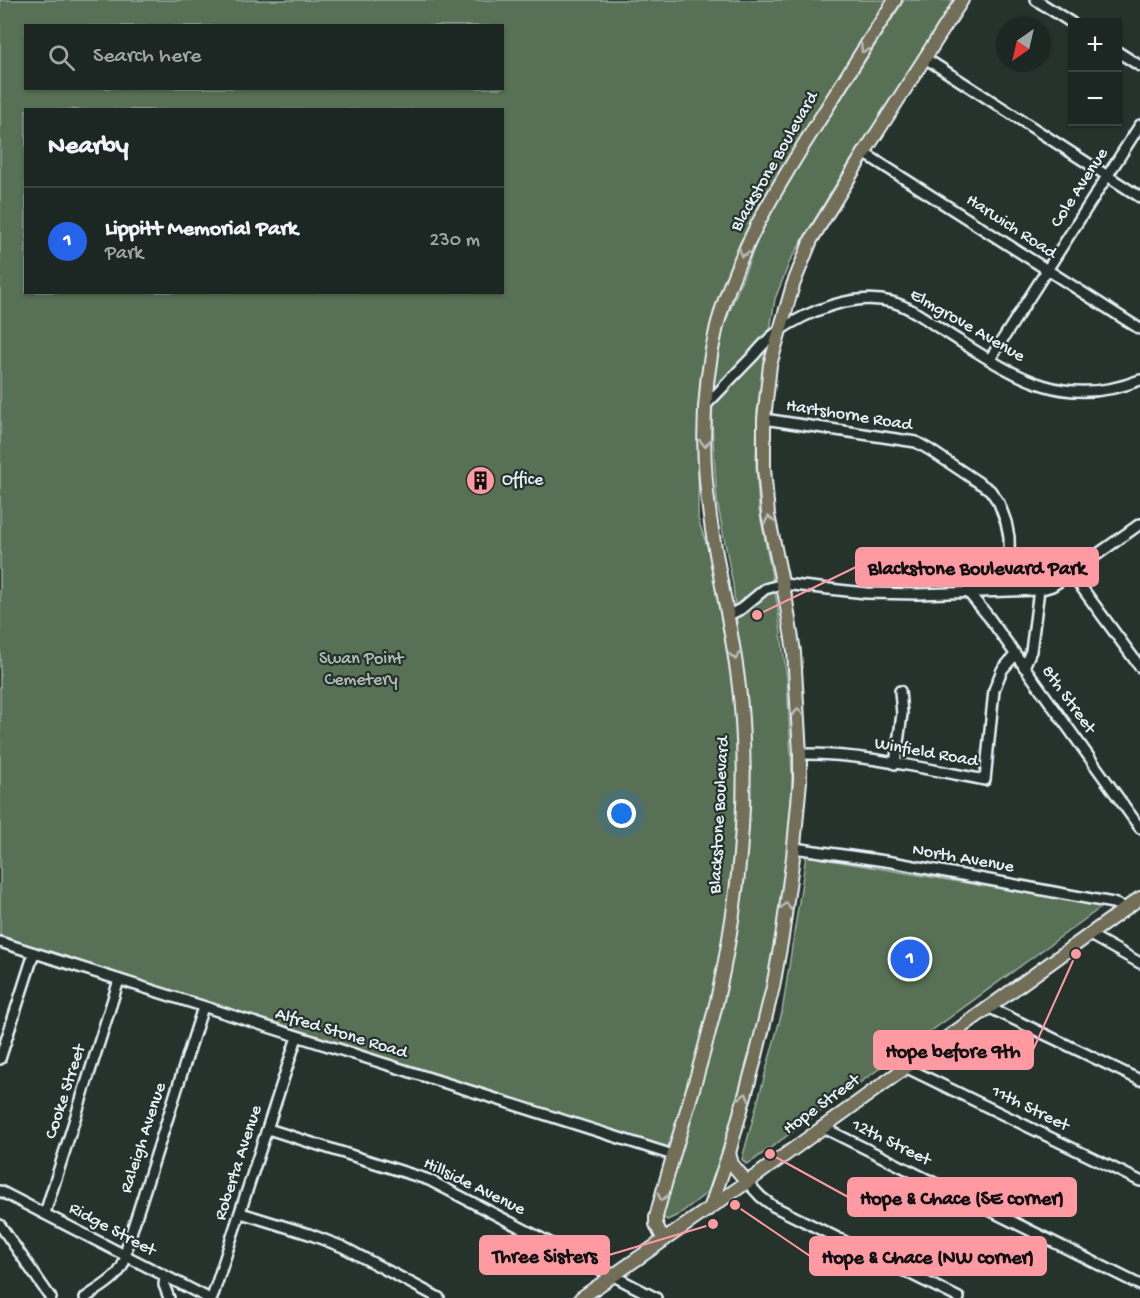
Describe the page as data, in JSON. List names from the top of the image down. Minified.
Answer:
{"streets":{"main road":["Blackstone Boulevard","Hope Street"],"street":["Cole Avenue","Harwich Road","Elmgrove Avenue","Hartshorne Road","8th Street","Winfield Road","North Avenue","Alfred Stone Road","Cooke Street","11th Street","Raleigh Avenue","12th Street","Roberta Avenue","Hillside Avenue","Ridge Street"]},"crossings":[["Blackstone Boulevard","Elmgrove Avenue"],["Blackstone Boulevard","Alfred Stone Road"],["Blackstone Boulevard","Hope Street"],["Cole Avenue","Harwich Road"],["Cole Avenue","Elmgrove Avenue"],["8th Street","Winfield Road"],["North Avenue","Hope Street"],["Alfred Stone Road","Cooke Street"],["Alfred Stone Road","Raleigh Avenue"],["Alfred Stone Road","Roberta Avenue"],["Cooke Street","Ridge Street"],["Hope Street","11th Street"],["Hope Street","12th Street"],["Hope Street","Hillside Avenue"],["Raleigh Avenue","Ridge Street"],["Roberta Avenue","Hillside Avenue"],["Roberta Avenue","Ridge Street"]],"parks":["Swan Point Cemetery"],"places":{"building":["Office"],"other":["Blackstone Boulevard Park","Hope before 9th","Hope & Chace (SE corner)","Hope & Chace (NW corner)","Three Sisters"]},"north":"bottom left","page":{"map_buttons":["+","−"],"search":"Search here","heading":"Nearby","list":[{"mark":"1","name":"Lippitt Memorial Park","note":"Park","value":"230 m"}],"pins":"1"}}
